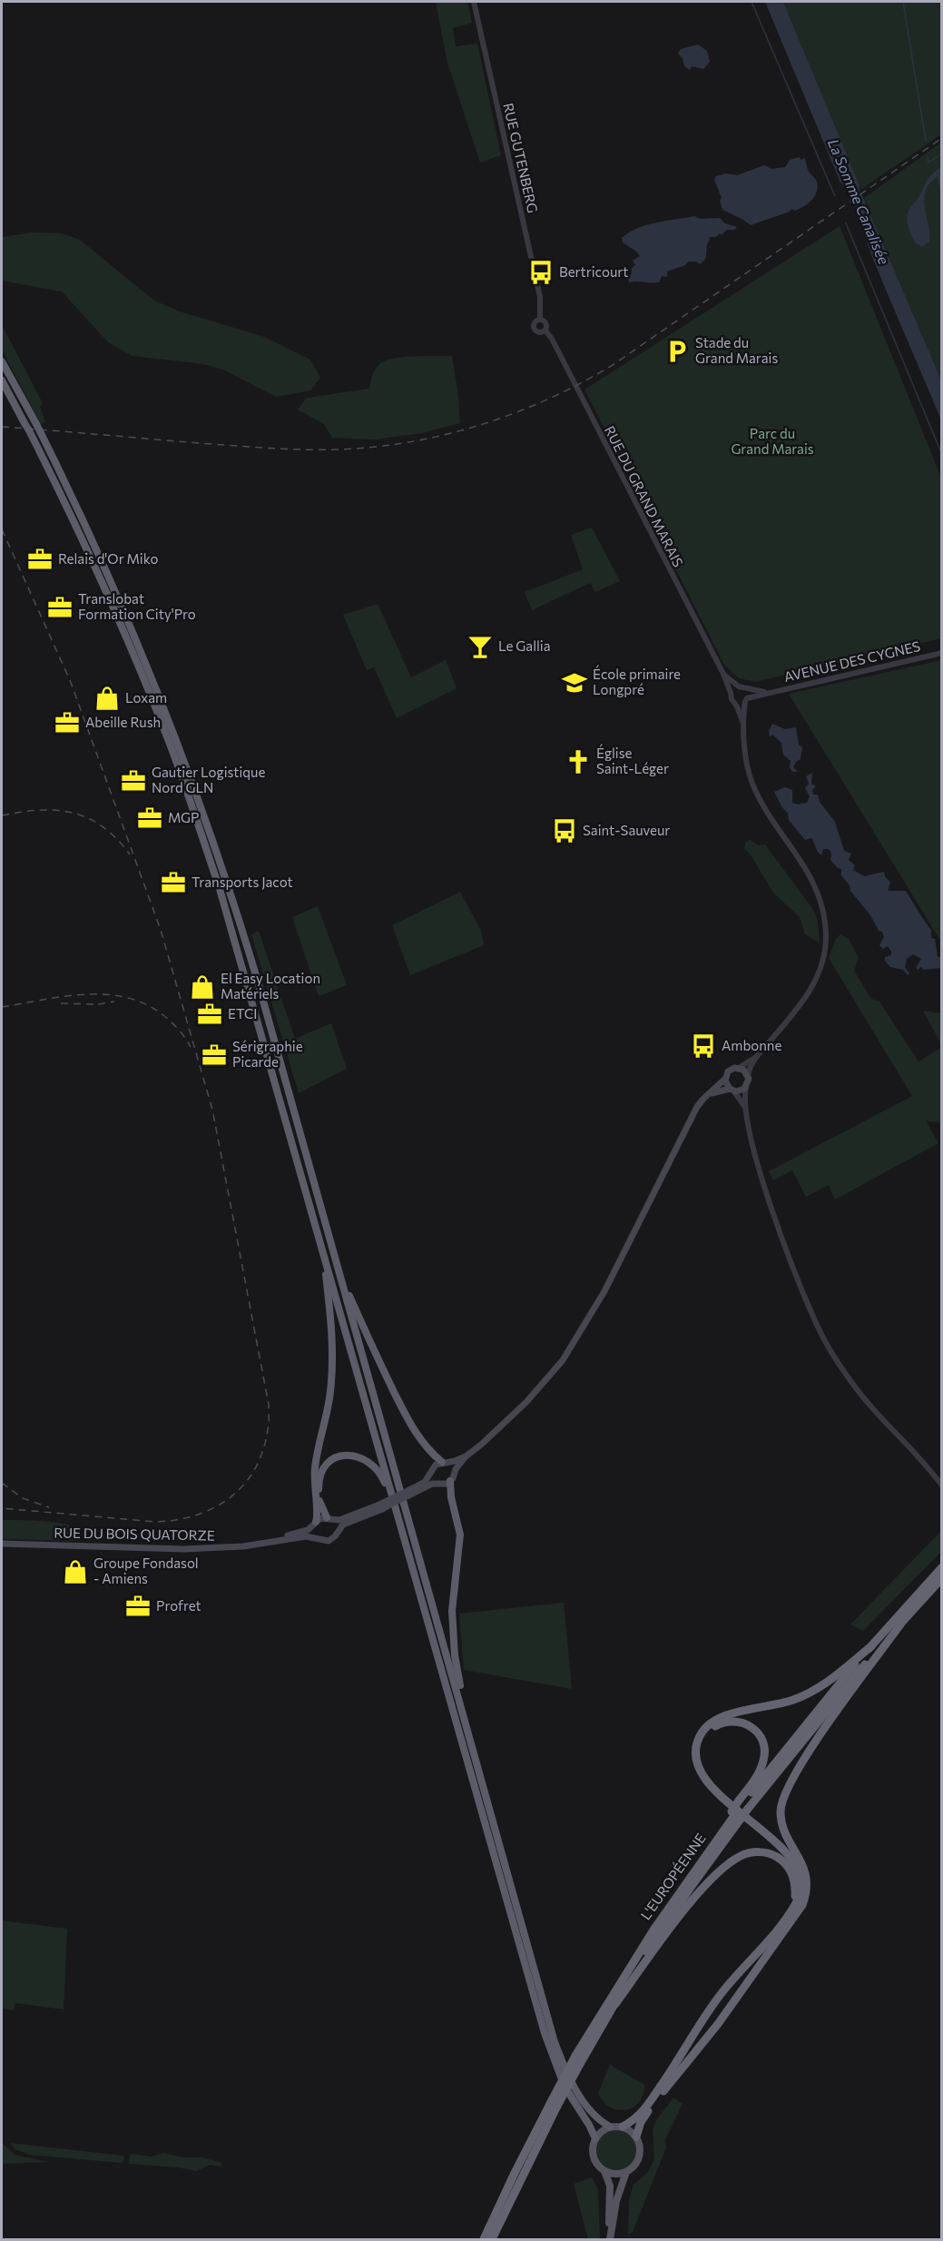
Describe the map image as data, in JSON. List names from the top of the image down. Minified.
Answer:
{"streets":{"highway":["L'EUROPÉENNE"],"main road":["RUE DU BOIS QUATORZE"],"street":["RUE GUTENBERG","RUE DU GRAND MARAIS","AVENUE DES CYGNES"]},"crossings":[["RUE GUTENBERG","RUE DU GRAND MARAIS"],["RUE DU GRAND MARAIS","AVENUE DES CYGNES"]],"water":["La Somme Canalisée"],"parks":["Parc du Grand Marais"],"places":{"bus stop":["Bertricourt","Saint-Sauveur","Ambonne"],"parking":["Stade du Grand Marais"],"office":["Relais d'Or Miko","Translobat Formation City'Pro","Abeille Rush","Gautier Logistique Nord GLN","MGP","Transports Jacot","ETCI","Sérigraphie Picarde","Profret"],"bar":["Le Gallia"],"school or university":["École primaire Longpré"],"shop":["Loxam","El Easy Location Matériels","Groupe Fondasol - Amiens"],"church":["Église Saint-Léger"]}}
